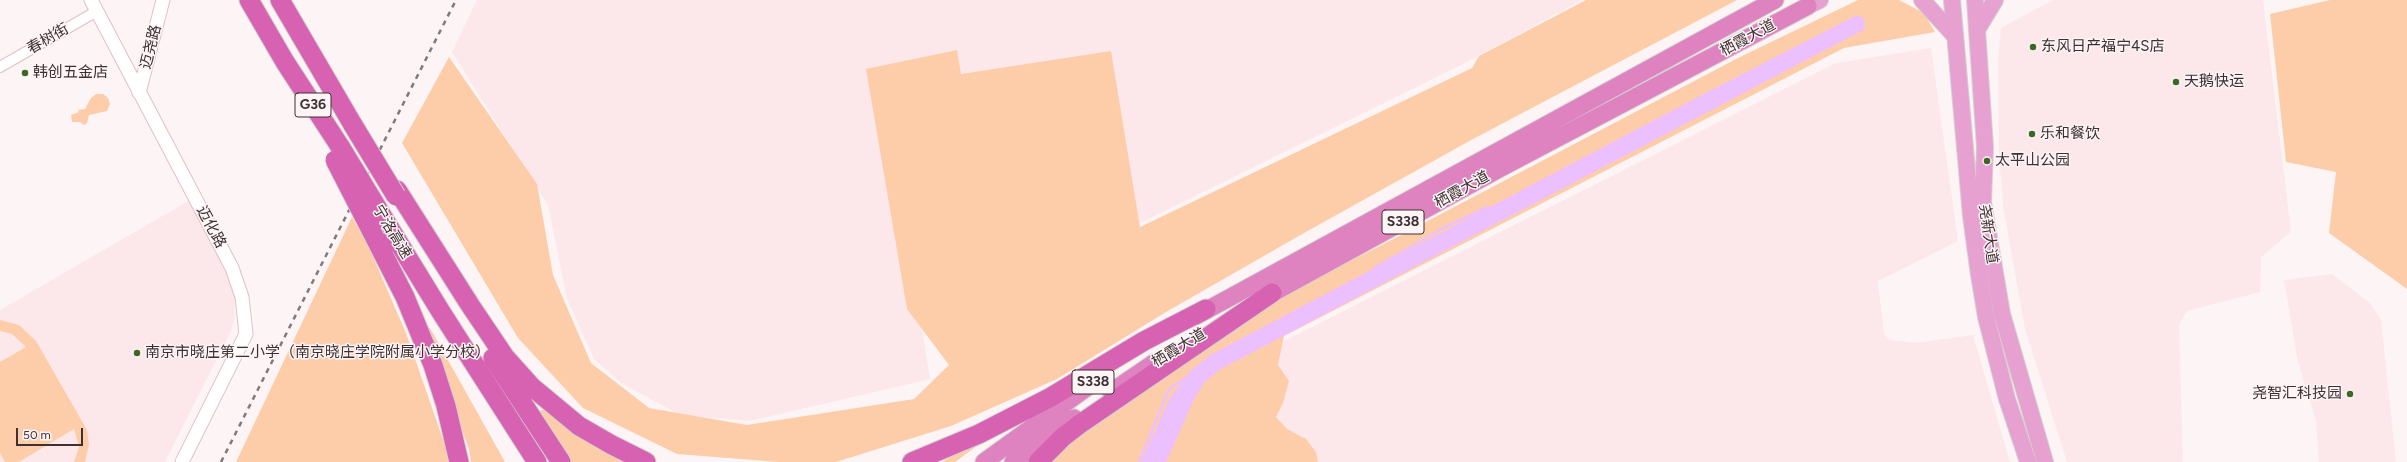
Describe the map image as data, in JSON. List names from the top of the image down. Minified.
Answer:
{"streets":{"highway":["栖霞大道","G36","S338","宁洛高速"],"main road":["尧新大道"],"street":["春树街","迈尧路","迈化路"]},"crossings":[["春树街","迈化路"],["迈尧路","迈化路"]],"places":["东风日产福宁4S店","韩创五金店","天鹅快运","乐和餐饮","太平山公园","南京市晓庄第二小学（南京晓庄学院附属小学分校）","尧智汇科技园"],"scale_bar":"50 m"}
